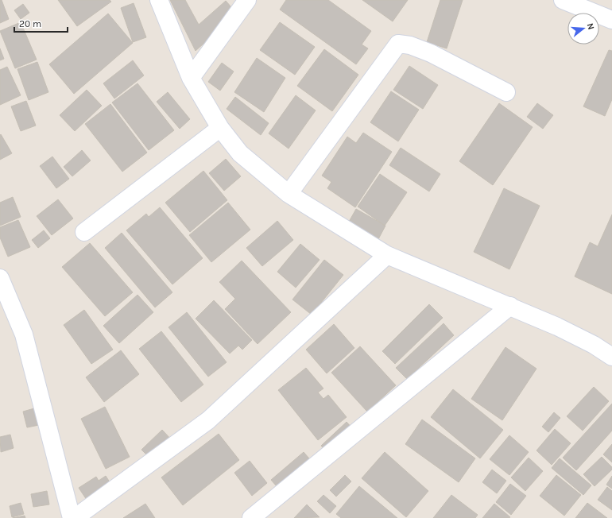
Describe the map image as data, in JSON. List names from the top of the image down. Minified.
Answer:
{"scale_bar":"20 m","north":"right"}
